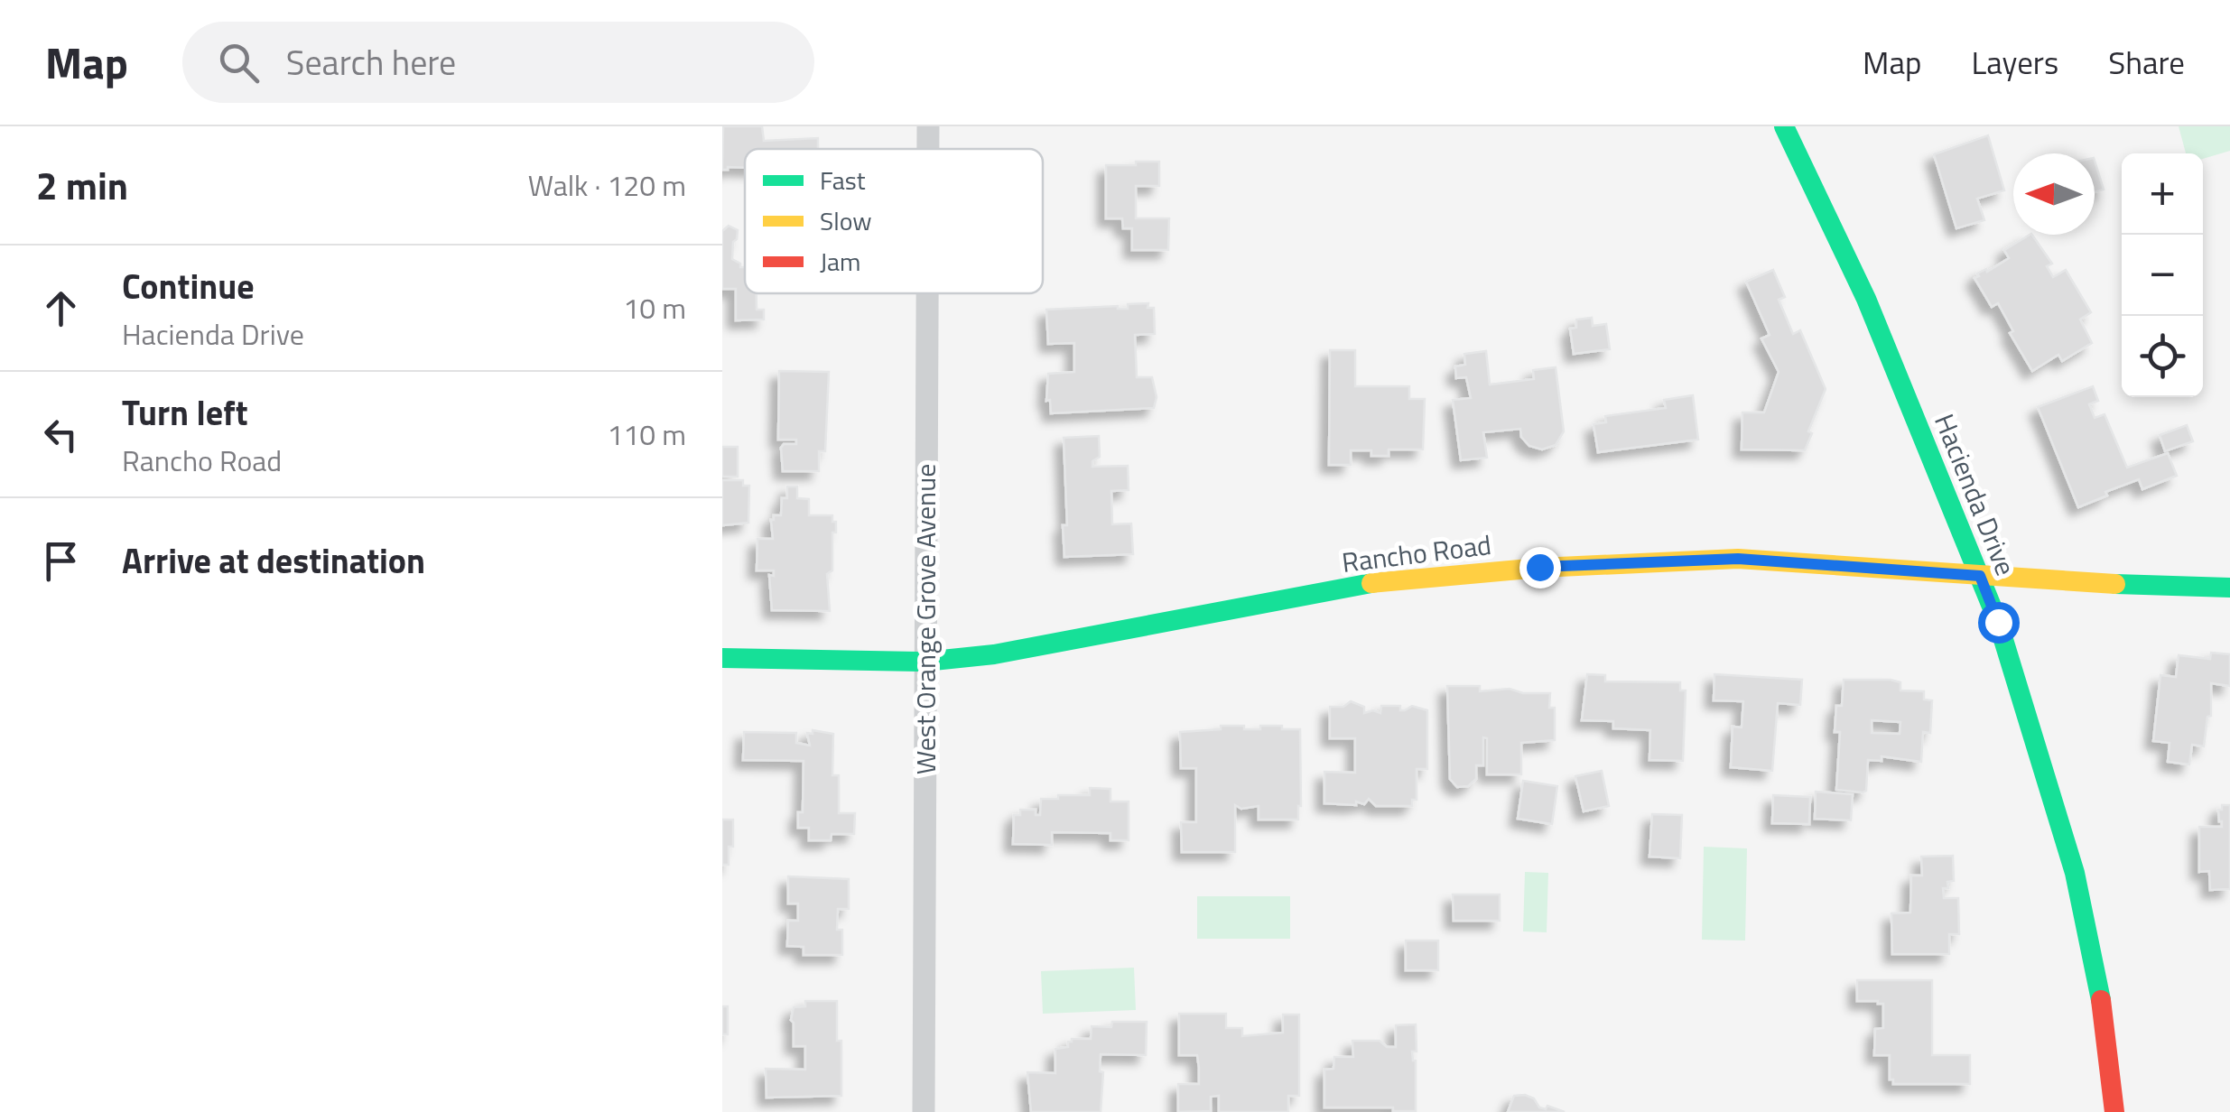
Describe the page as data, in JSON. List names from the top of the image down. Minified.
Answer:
{"streets":{"street":["Hacienda Drive","Rancho Road","West Orange Grove Avenue"]},"crossings":[["Hacienda Drive","Rancho Road"],["Rancho Road","West Orange Grove Avenue"]],"legend":["Fast","Slow","Jam"],"north":"left","page":{"header":"Map","search":"Search here","nav":["Map","Layers","Share"],"heading":["2 min","Walk · 120 m"],"map_buttons":["+","−"],"list":[["Continue","Hacienda Drive","10 m"],["Turn left","Rancho Road","110 m"],"Arrive at destination"]}}
